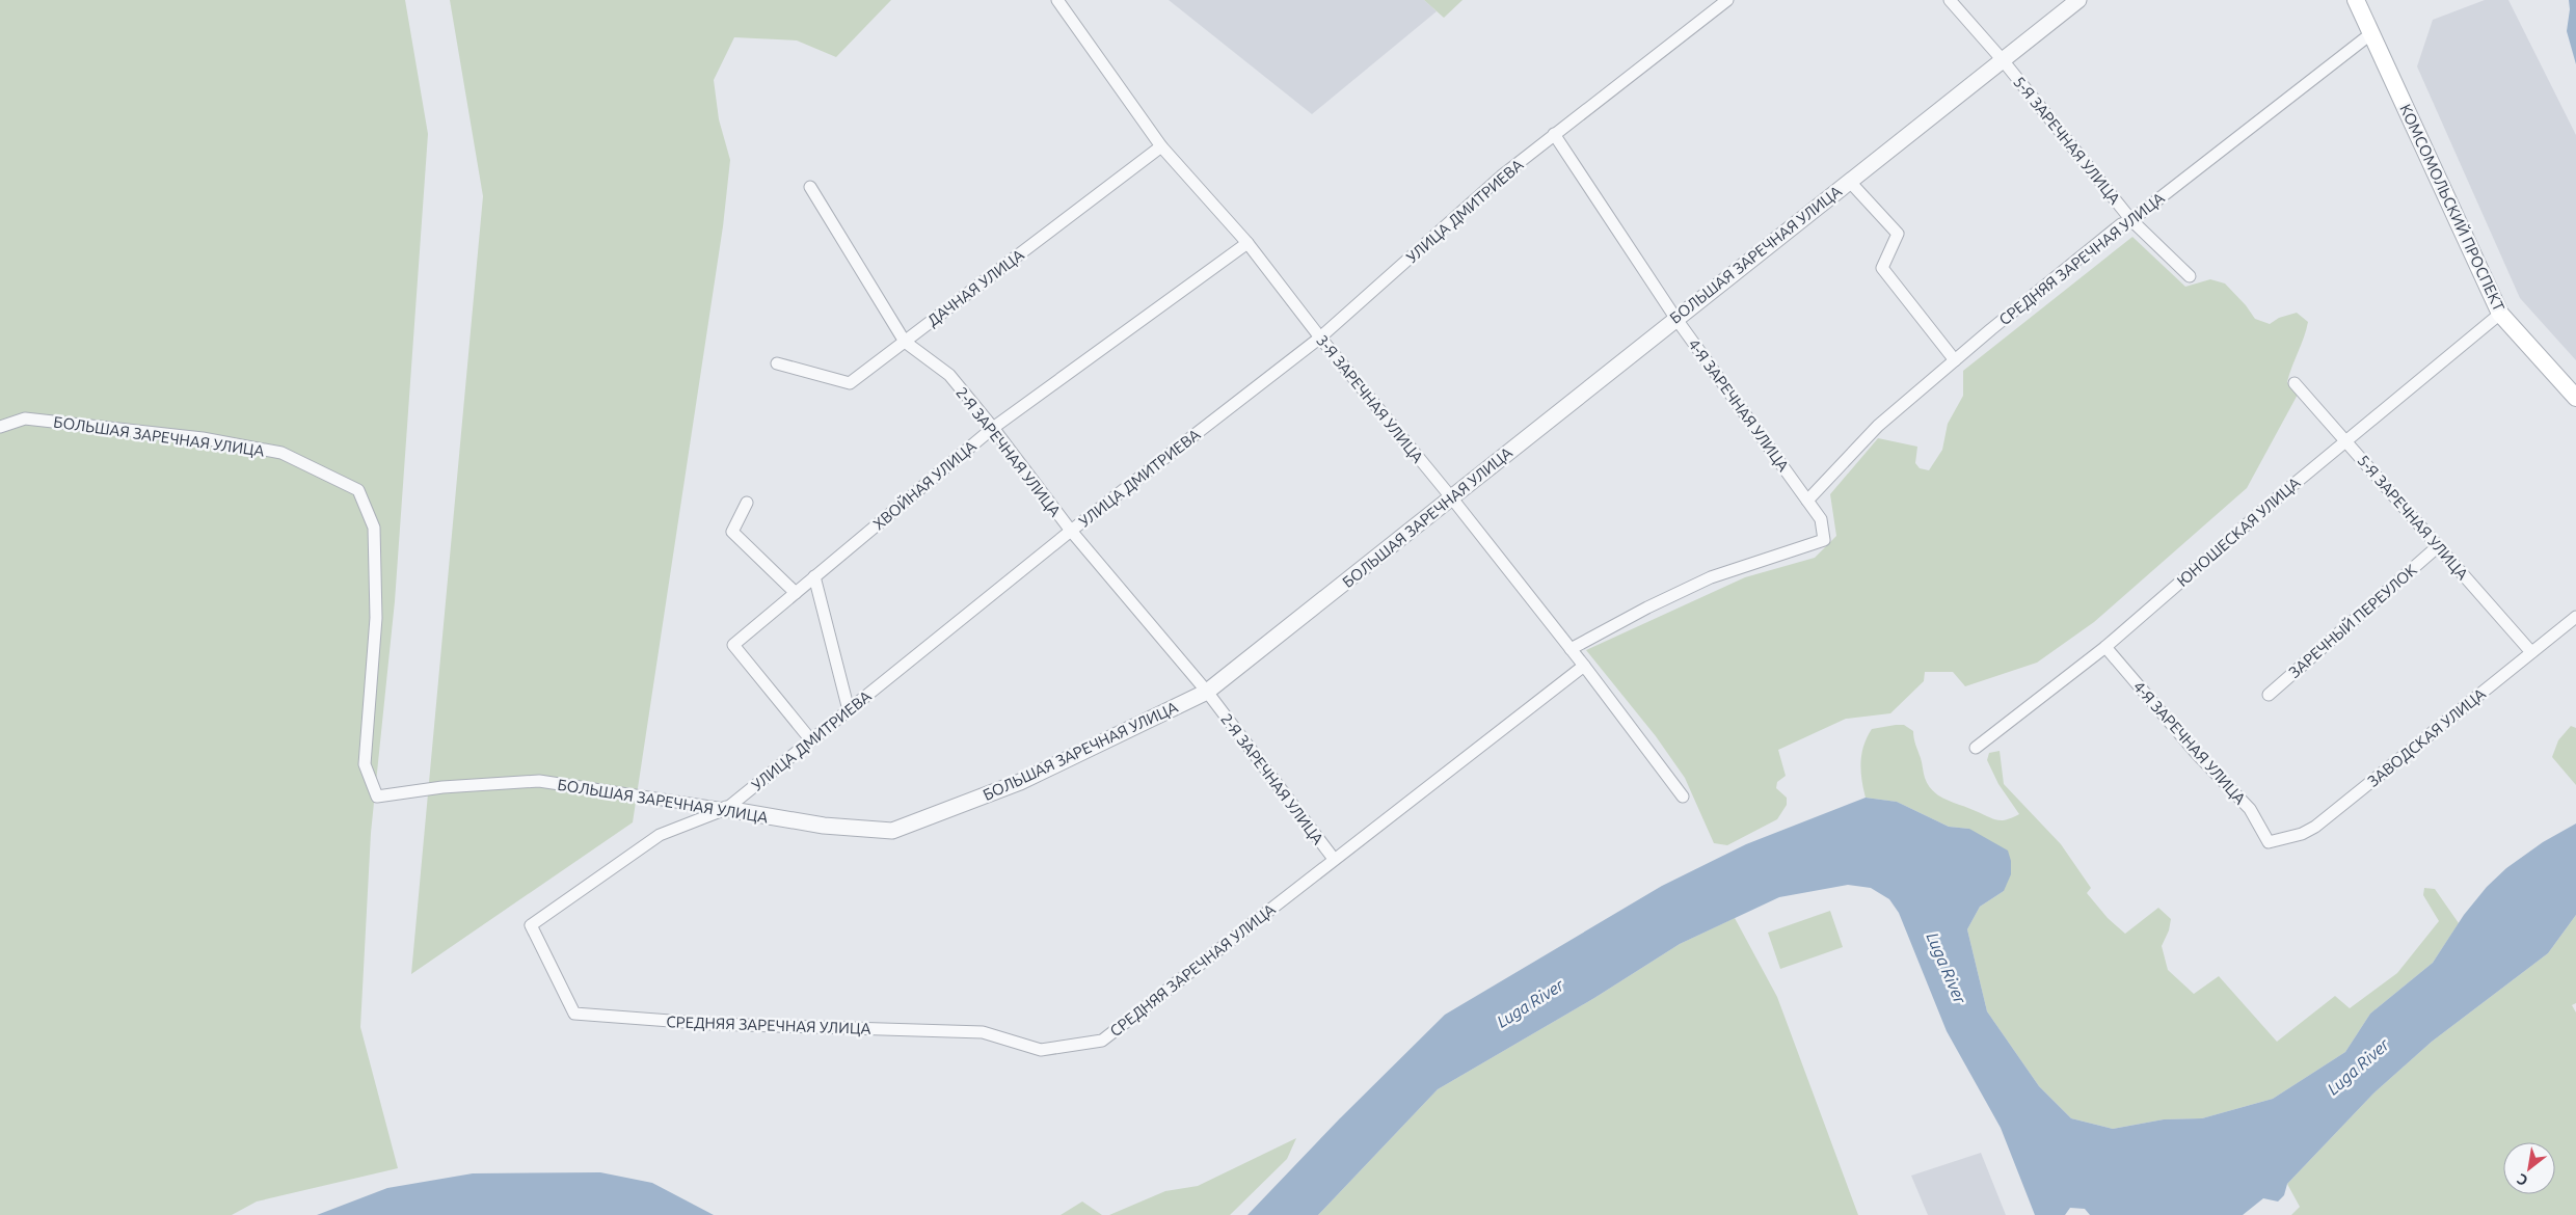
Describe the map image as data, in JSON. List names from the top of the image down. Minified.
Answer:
{"streets":{"main road":["КОМСОМОЛЬСКИЙ ПРОСПЕКТ"],"street":["5-Я ЗАРЕЧНАЯ УЛИЦА","УЛИЦА ДМИТРИЕВА","БОЛЬШАЯ ЗАРЕЧНАЯ УЛИЦА","СРЕДНЯЯ ЗАРЕЧНАЯ УЛИЦА","ДАЧНАЯ УЛИЦА","3-Я ЗАРЕЧНАЯ УЛИЦА","4-Я ЗАРЕЧНАЯ УЛИЦА","2-Я ЗАРЕЧНАЯ УЛИЦА","ХВОЙНАЯ УЛИЦА","ЮНОШЕСКАЯ УЛИЦА","ЗАРЕЧНЫЙ ПЕРЕУЛОК","ЗАВОДСКАЯ УЛИЦА"]},"crossings":[["5-Я ЗАРЕЧНАЯ УЛИЦА","БОЛЬШАЯ ЗАРЕЧНАЯ УЛИЦА"],["5-Я ЗАРЕЧНАЯ УЛИЦА","СРЕДНЯЯ ЗАРЕЧНАЯ УЛИЦА"],["5-Я ЗАРЕЧНАЯ УЛИЦА","ЮНОШЕСКАЯ УЛИЦА"],["5-Я ЗАРЕЧНАЯ УЛИЦА","ЗАРЕЧНЫЙ ПЕРЕУЛОК"],["5-Я ЗАРЕЧНАЯ УЛИЦА","ЗАВОДСКАЯ УЛИЦА"],["КОМСОМОЛЬСКИЙ ПРОСПЕКТ","СРЕДНЯЯ ЗАРЕЧНАЯ УЛИЦА"],["КОМСОМОЛЬСКИЙ ПРОСПЕКТ","ЮНОШЕСКАЯ УЛИЦА"],["УЛИЦА ДМИТРИЕВА","БОЛЬШАЯ ЗАРЕЧНАЯ УЛИЦА"],["УЛИЦА ДМИТРИЕВА","СРЕДНЯЯ ЗАРЕЧНАЯ УЛИЦА"],["УЛИЦА ДМИТРИЕВА","3-Я ЗАРЕЧНАЯ УЛИЦА"],["УЛИЦА ДМИТРИЕВА","4-Я ЗАРЕЧНАЯ УЛИЦА"],["УЛИЦА ДМИТРИЕВА","2-Я ЗАРЕЧНАЯ УЛИЦА"],["УЛИЦА ДМИТРИЕВА","ХВОЙНАЯ УЛИЦА"],["БОЛЬШАЯ ЗАРЕЧНАЯ УЛИЦА","3-Я ЗАРЕЧНАЯ УЛИЦА"],["БОЛЬШАЯ ЗАРЕЧНАЯ УЛИЦА","4-Я ЗАРЕЧНАЯ УЛИЦА"],["БОЛЬШАЯ ЗАРЕЧНАЯ УЛИЦА","2-Я ЗАРЕЧНАЯ УЛИЦА"],["СРЕДНЯЯ ЗАРЕЧНАЯ УЛИЦА","3-Я ЗАРЕЧНАЯ УЛИЦА"],["СРЕДНЯЯ ЗАРЕЧНАЯ УЛИЦА","4-Я ЗАРЕЧНАЯ УЛИЦА"],["СРЕДНЯЯ ЗАРЕЧНАЯ УЛИЦА","2-Я ЗАРЕЧНАЯ УЛИЦА"],["ДАЧНАЯ УЛИЦА","3-Я ЗАРЕЧНАЯ УЛИЦА"],["ДАЧНАЯ УЛИЦА","2-Я ЗАРЕЧНАЯ УЛИЦА"],["3-Я ЗАРЕЧНАЯ УЛИЦА","4-Я ЗАРЕЧНАЯ УЛИЦА"],["3-Я ЗАРЕЧНАЯ УЛИЦА","ХВОЙНАЯ УЛИЦА"],["4-Я ЗАРЕЧНАЯ УЛИЦА","ЮНОШЕСКАЯ УЛИЦА"],["4-Я ЗАРЕЧНАЯ УЛИЦА","ЗАВОДСКАЯ УЛИЦА"],["2-Я ЗАРЕЧНАЯ УЛИЦА","ХВОЙНАЯ УЛИЦА"]],"water":["Luga River"],"north":"bottom left"}
